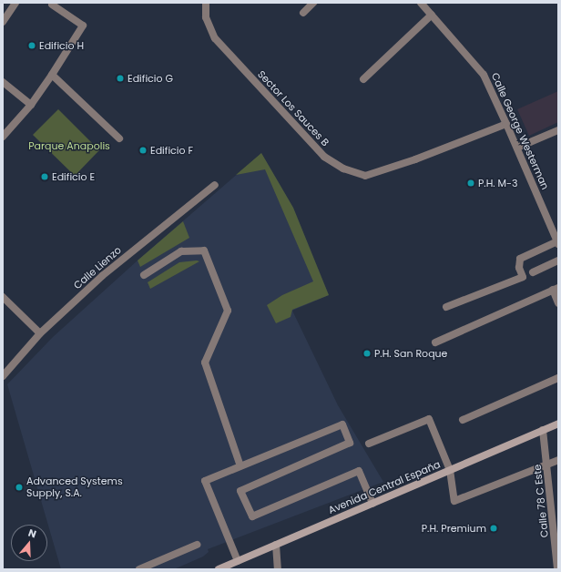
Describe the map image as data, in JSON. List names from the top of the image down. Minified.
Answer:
{"streets":{"main road":["Avenida Central España"],"street":["Sector Los Sauces B","Calle George Westerman","Calle Lienzo","Calle 78 C Este"]},"crossings":[["Sector Los Sauces B","Calle George Westerman"],["Avenida Central España","Calle 78 C Este"]],"parks":["Parque Anapolis"],"places":["Edificio H","Edificio G","Edificio F","Edificio E","P.H. M-3","P.H. San Roque","Advanced Systems Supply, S.A.","P.H. Premium"],"north":"top"}
